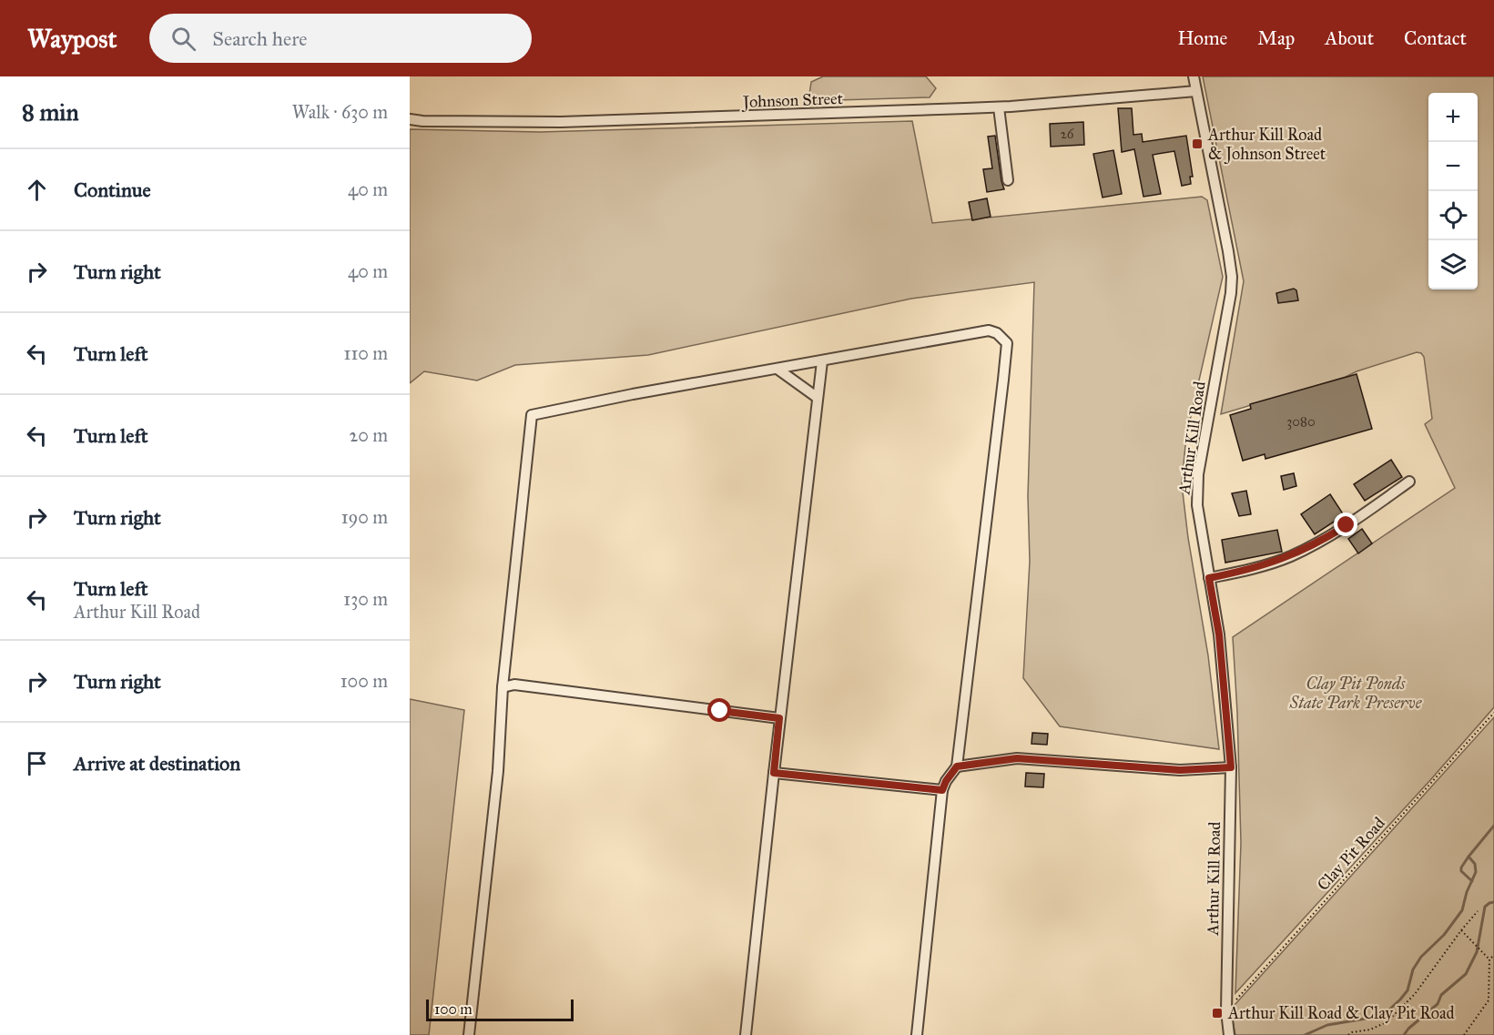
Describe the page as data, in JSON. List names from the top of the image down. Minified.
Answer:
{"streets":{"street":["Johnson Street","Arthur Kill Road"],"path":["Clay Pit Road"]},"crossings":[["Johnson Street","Arthur Kill Road"],["Arthur Kill Road","Clay Pit Road"]],"parks":["Clay Pit Ponds State Park Preserve"],"places":{"transit":["Arthur Kill Road & Johnson Street","Arthur Kill Road & Clay Pit Road"]},"house_numbers":["26","3080"],"scale_bar":"100 m","page":{"header":"Waypost","search":"Search here","nav":["Home","Map","About","Contact"],"heading":["8 min","Walk · 630 m"],"map_buttons":["+","−"],"list":[["Continue","40 m"],["Turn right","40 m"],["Turn left","110 m"],["Turn left","20 m"],["Turn right","190 m"],["Turn left","Arthur Kill Road","130 m"],["Turn right","100 m"],"Arrive at destination"],"scale":"100 m"}}
